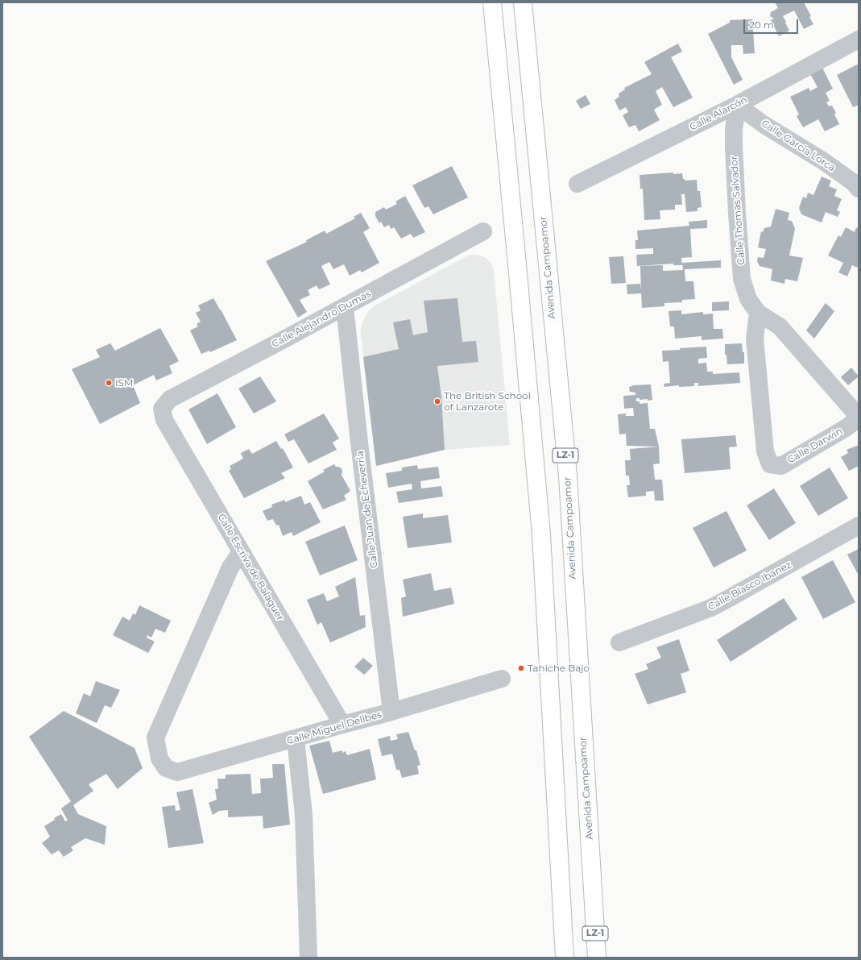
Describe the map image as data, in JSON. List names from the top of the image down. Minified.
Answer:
{"streets":{"highway":["Avenida Campoamor","LZ-1"],"street":["Calle Alarcón","Calle Garcia Lorca","Calle Thomas Salvador","Calle Alejandro Dumas","Calle Darwin","Calle Juan de Echeverria","Calle Escriva de Balaguer","Calle Blasco Ibanez","Calle Miguel Delibes"]},"crossings":[["Calle Alarcón","Calle Garcia Lorca"],["Calle Alarcón","Calle Thomas Salvador"],["Calle Garcia Lorca","Calle Thomas Salvador"],["Calle Thomas Salvador","Calle Darwin"],["Calle Alejandro Dumas","Calle Juan de Echeverria"],["Calle Alejandro Dumas","Calle Escriva de Balaguer"],["Calle Juan de Echeverria","Calle Miguel Delibes"],["Calle Escriva de Balaguer","Calle Miguel Delibes"]],"places":["ISM","The British School of Lanzarote","Tahiche Bajo"],"scale_bar":"20 m"}
